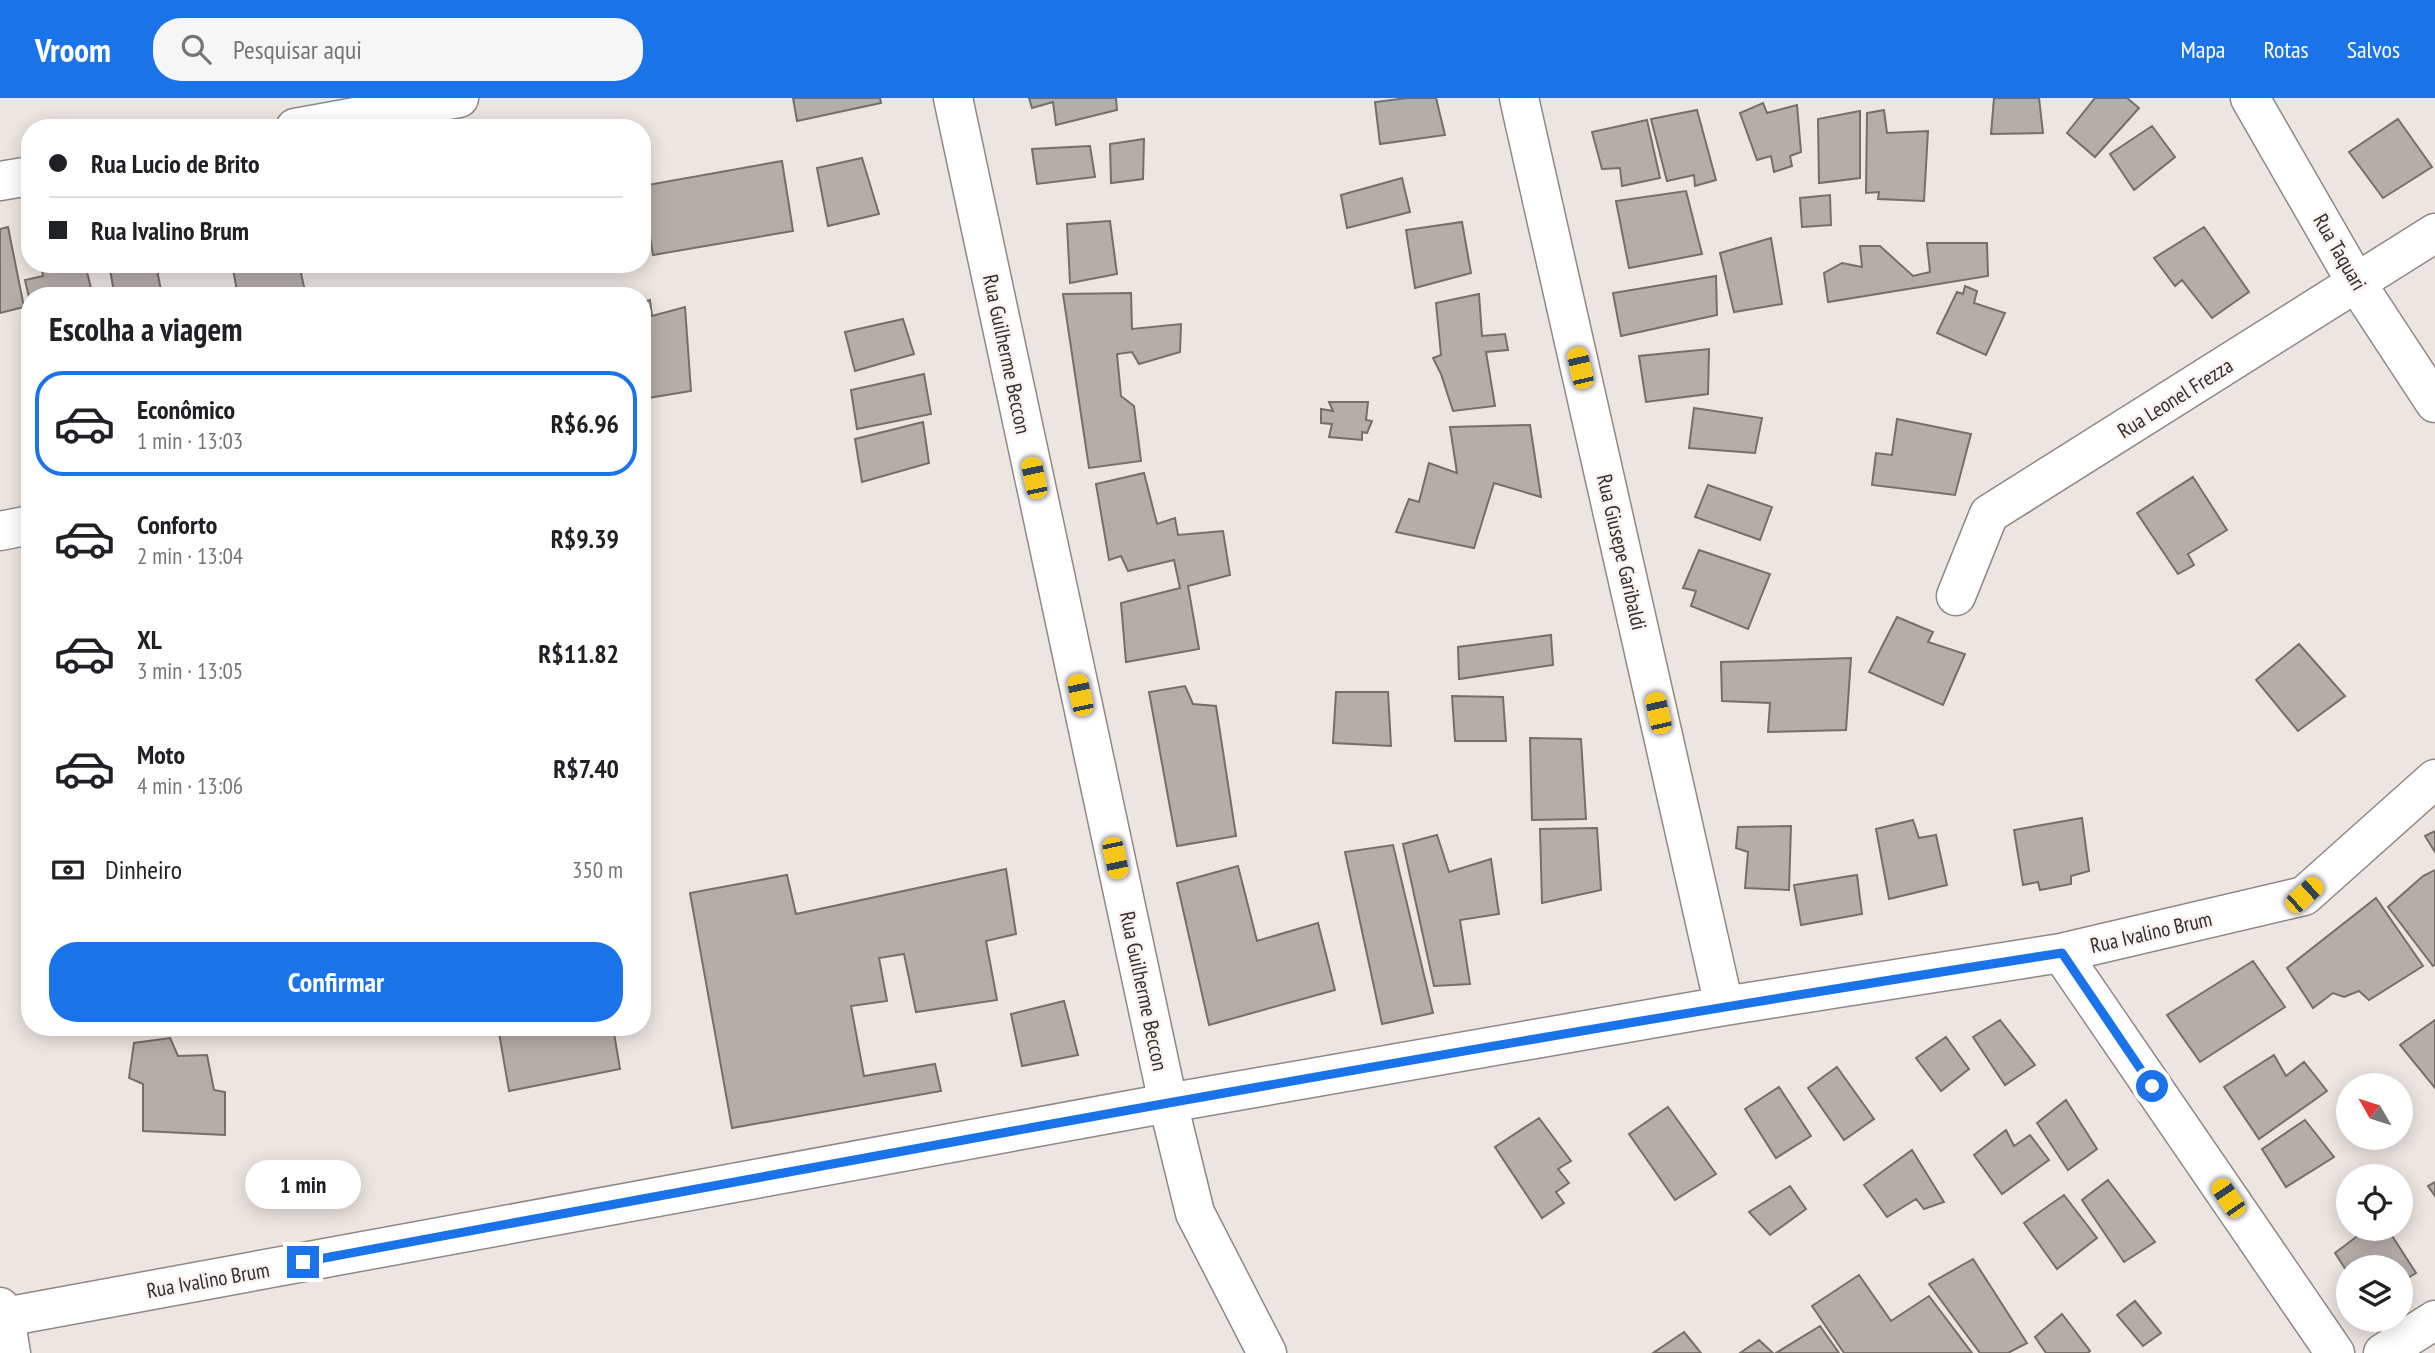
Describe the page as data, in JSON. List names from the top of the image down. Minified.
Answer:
{"streets":{"street":["Rua Taquari","Rua Guilherme Beccon","Rua Leonel Frezza","Rua Giusepe Garibaldi","Rua Ivalino Brum"]},"crossings":[["Rua Taquari","Rua Leonel Frezza"],["Rua Guilherme Beccon","Rua Ivalino Brum"],["Rua Giusepe Garibaldi","Rua Ivalino Brum"]],"north":"top left","page":{"header":"Vroom","search":"Pesquisar aqui","nav":["Mapa","Rotas","Salvos"],"banner":["Rua Lucio de Brito","Rua Ivalino Brum"],"heading":"Escolha a viagem","list":[{"name":"Econômico","note":"1 min · 13:03","value":"R$6.96"},{"name":"Conforto","note":"2 min · 13:04","value":"R$9.39"},{"name":"XL","note":"3 min · 13:05","value":"R$11.82"},{"name":"Moto","note":"4 min · 13:06","value":"R$7.40"}],"pay":["Dinheiro","350 m"],"buttons":"Confirmar","bubble":"1 min"}}
